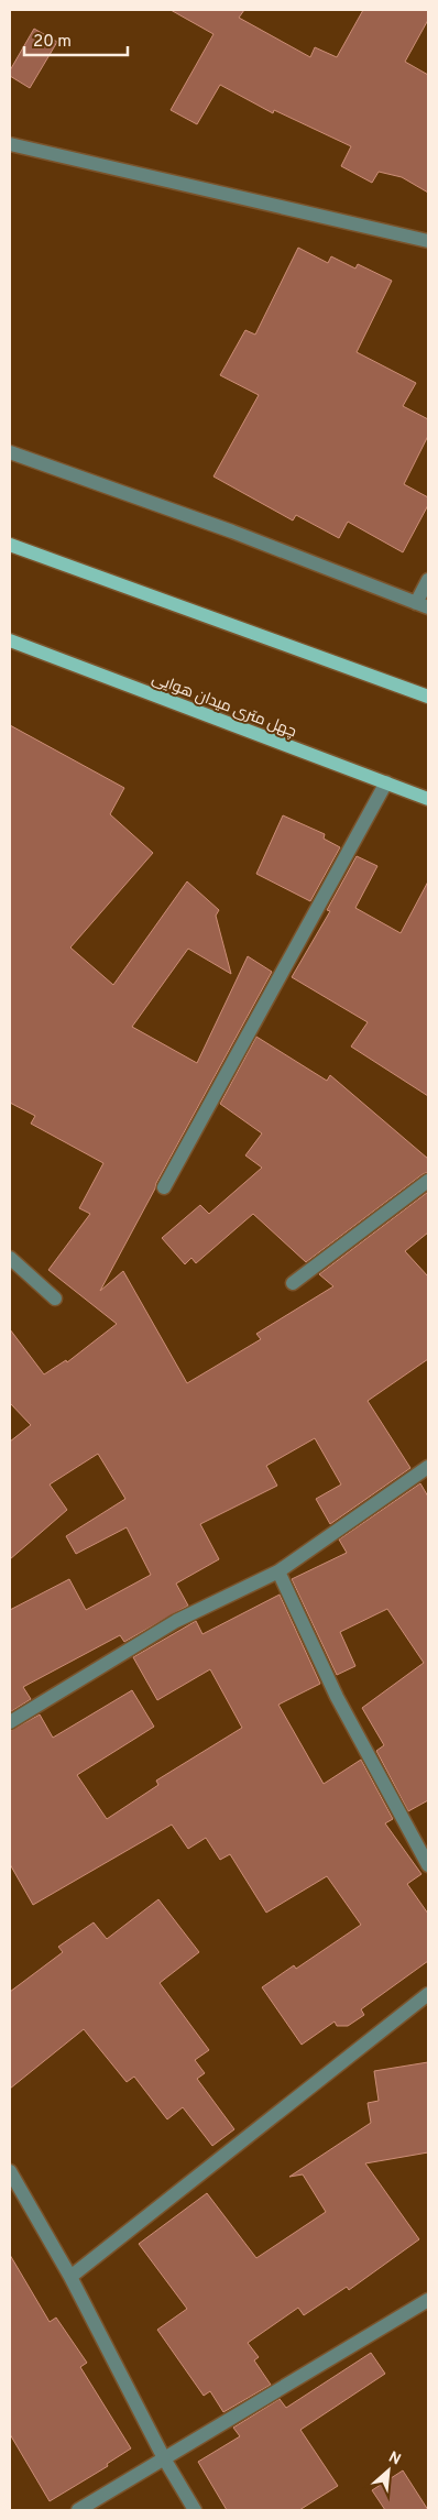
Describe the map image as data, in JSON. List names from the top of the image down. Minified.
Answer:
{"streets":{"main road":["چهل متری میدان هوایی"]},"scale_bar":"20 m","north":"top right"}
